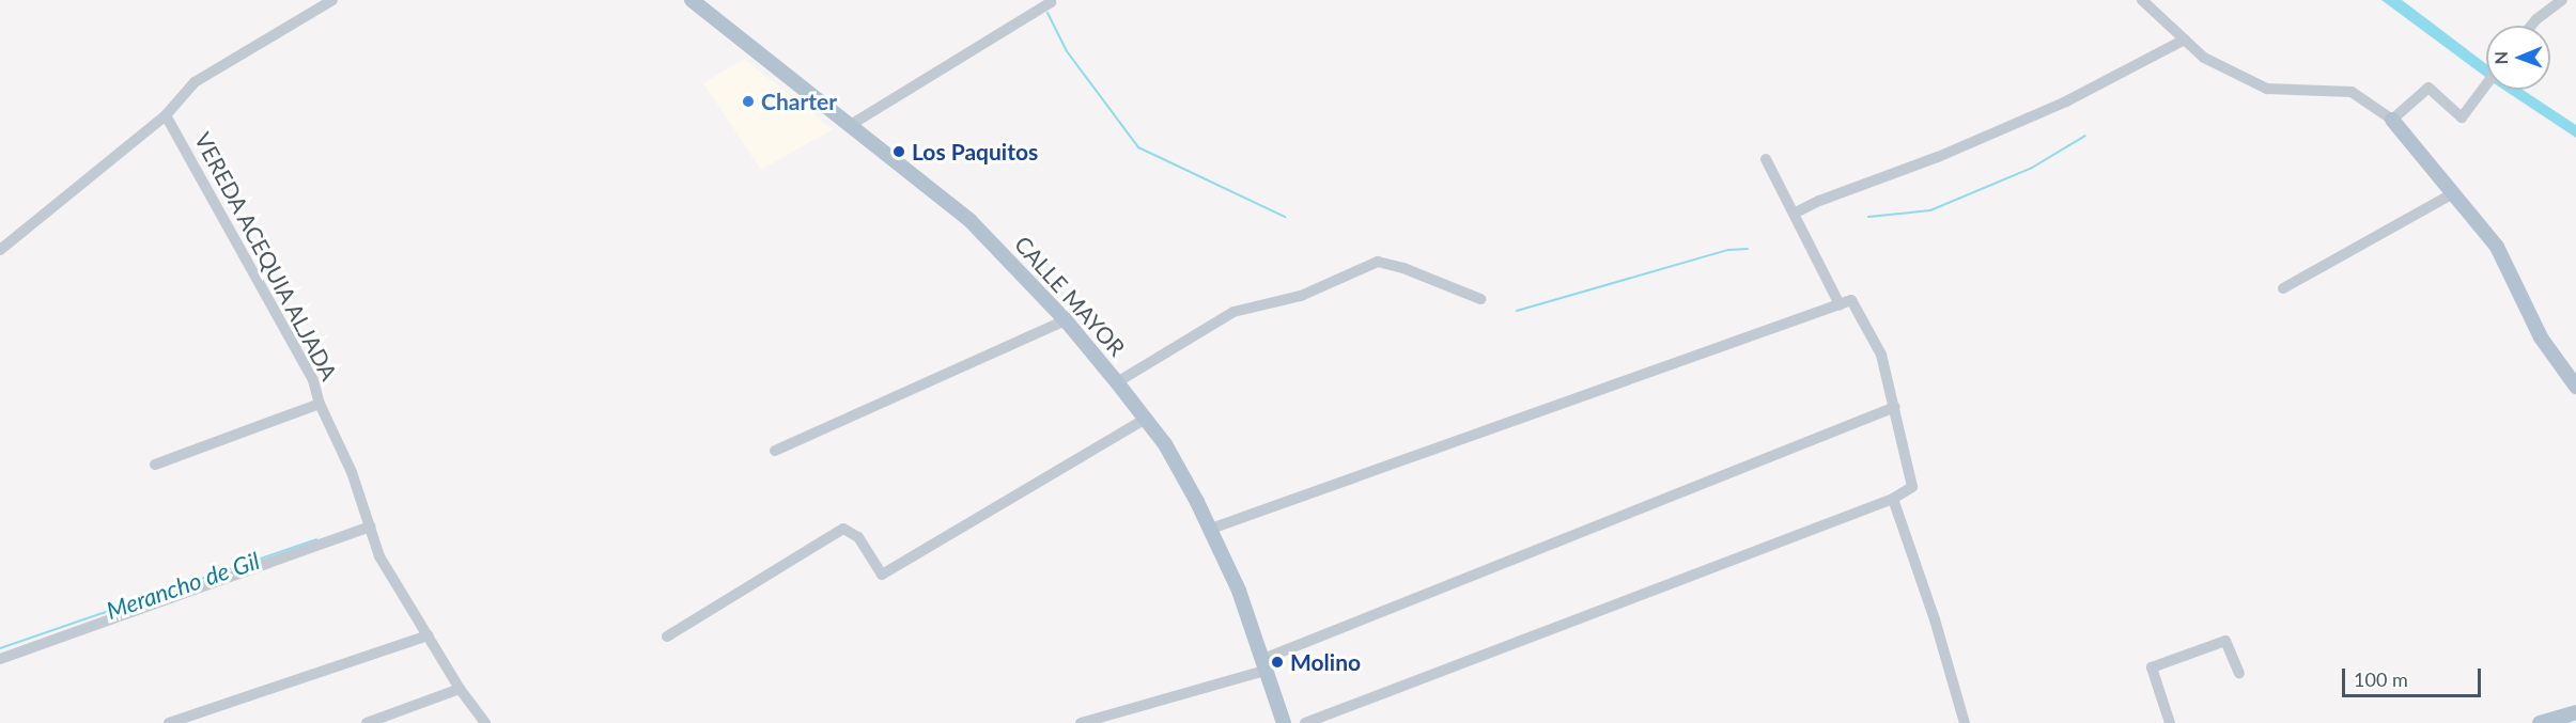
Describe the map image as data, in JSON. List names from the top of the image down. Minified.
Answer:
{"streets":{"main road":["CALLE MAYOR"],"street":["VEREDA ACEQUIA ALJADA"]},"water":["Merancho de Gil"],"places":["Charter","Los Paquitos","Molino"],"scale_bar":"100 m","north":"left"}
